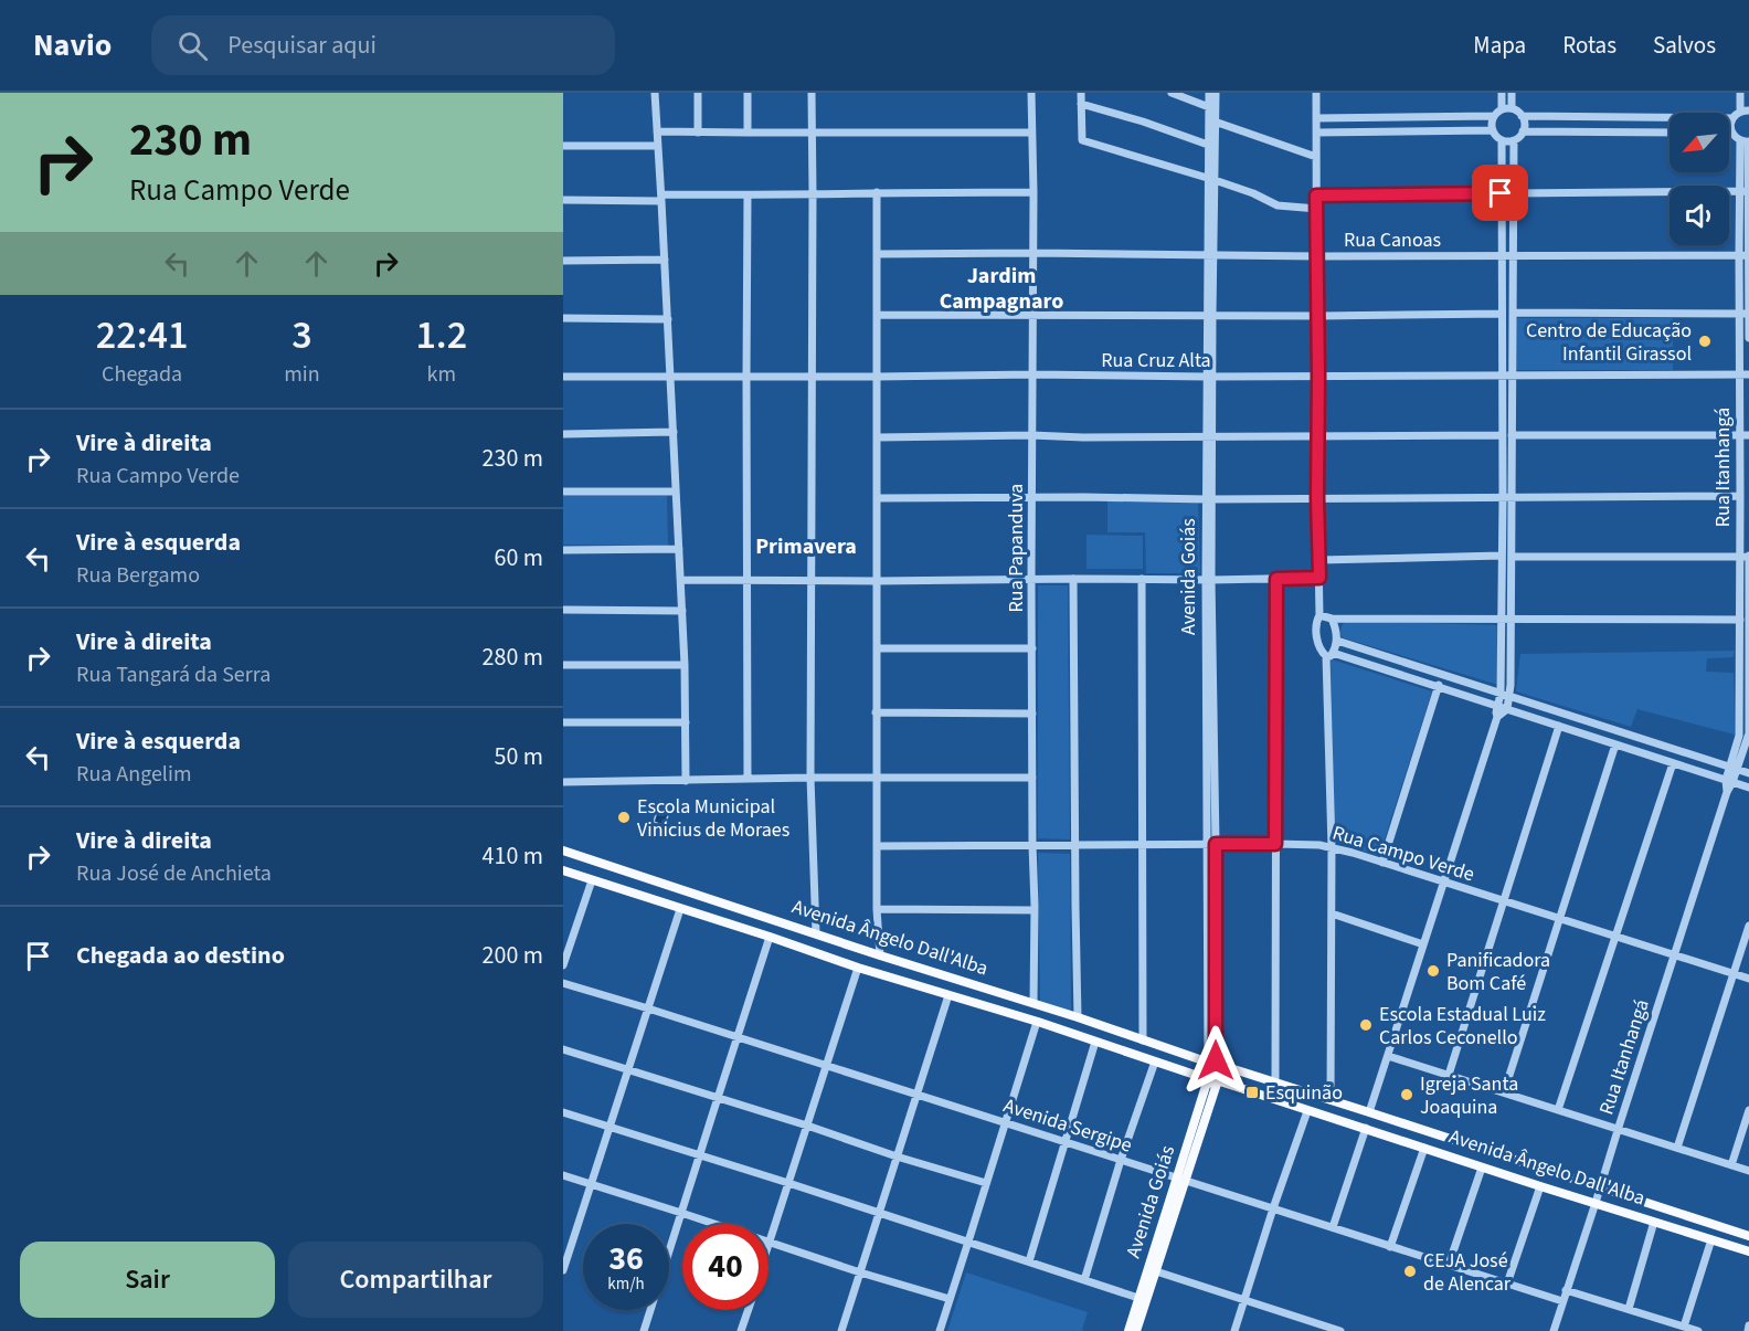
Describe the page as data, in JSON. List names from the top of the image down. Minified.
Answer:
{"streets":{"main road":["Avenida Goiás","Avenida Ângelo Dall'Alba"],"street":["Rua Canoas","Rua Cruz Alta","Rua Itanhangá","Rua Papanduva","Rua Campo Verde","Avenida Sergipe"]},"crossings":[["Rua Canoas","Rua Itanhangá"],["Rua Canoas","Rua Papanduva"],["Rua Canoas","Avenida Goiás"],["Rua Cruz Alta","Rua Itanhangá"],["Rua Cruz Alta","Rua Papanduva"],["Rua Cruz Alta","Avenida Goiás"],["Rua Itanhangá","Rua Campo Verde"],["Rua Itanhangá","Avenida Ângelo Dall'Alba"],["Rua Itanhangá","Avenida Sergipe"],["Rua Papanduva","Rua Campo Verde"],["Rua Papanduva","Avenida Ângelo Dall'Alba"],["Avenida Goiás","Rua Campo Verde"],["Avenida Goiás","Avenida Ângelo Dall'Alba"],["Avenida Goiás","Avenida Sergipe"]],"districts":["Jardim Campagnaro","Primavera"],"places":{"other":["Centro de Educação Infantil Girassol","Escola Municipal Vinicius de Moraes","Panificadora Bom Café","Escola Estadual Luiz Carlos Ceconello","Igreja Santa Joaquina","CEJA José de Alencar"],"transit":["Esquinão"]},"north":"bottom left","page":{"header":"Navio","search":"Pesquisar aqui","nav":["Mapa","Rotas","Salvos"],"turn":["230 m","Rua Campo Verde"],"eta":["22:41","Chegada","3","min","1.2","km"],"list":[{"name":"Vire à direita","note":"Rua Campo Verde","value":"230 m"},{"name":"Vire à esquerda","note":"Rua Bergamo","value":"60 m"},{"name":"Vire à direita","note":"Rua Tangará da Serra","value":"280 m"},{"name":"Vire à esquerda","note":"Rua Angelim","value":"50 m"},{"name":"Vire à direita","note":"Rua José de Anchieta","value":"410 m"},{"name":"Chegada ao destino","value":"200 m"}],"speed":"36 km/h","limit":"40","buttons":["Sair","Compartilhar"]}}
